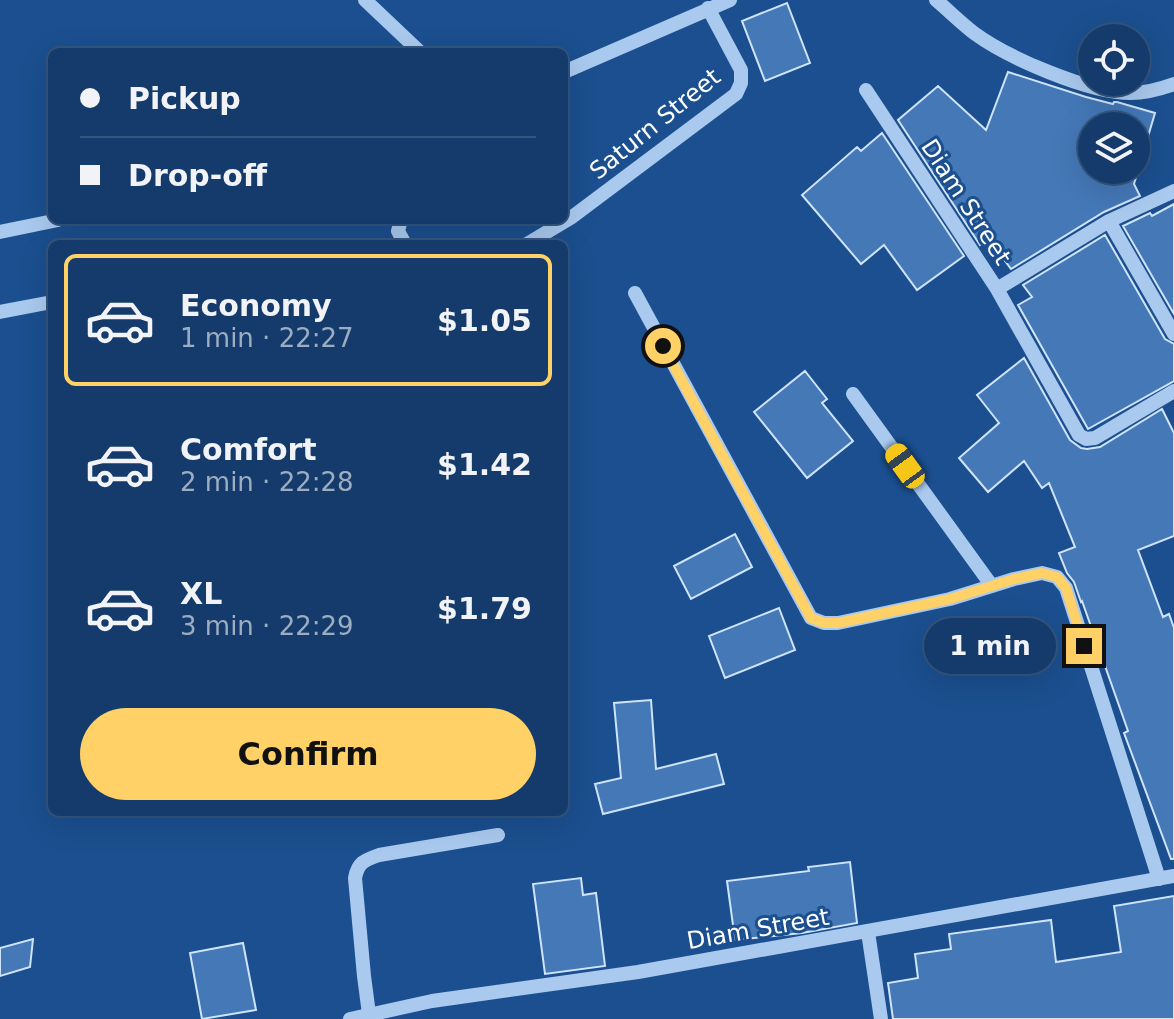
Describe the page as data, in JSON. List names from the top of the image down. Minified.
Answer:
{"streets":{"street":["Saturn Street","Diam Street"]},"page":{"banner":["Pickup","Drop-off"],"list":[{"name":"Economy","note":"1 min · 22:27","value":"$1.05"},{"name":"Comfort","note":"2 min · 22:28","value":"$1.42"},{"name":"XL","note":"3 min · 22:29","value":"$1.79"}],"bubble":"1 min","buttons":"Confirm"}}
